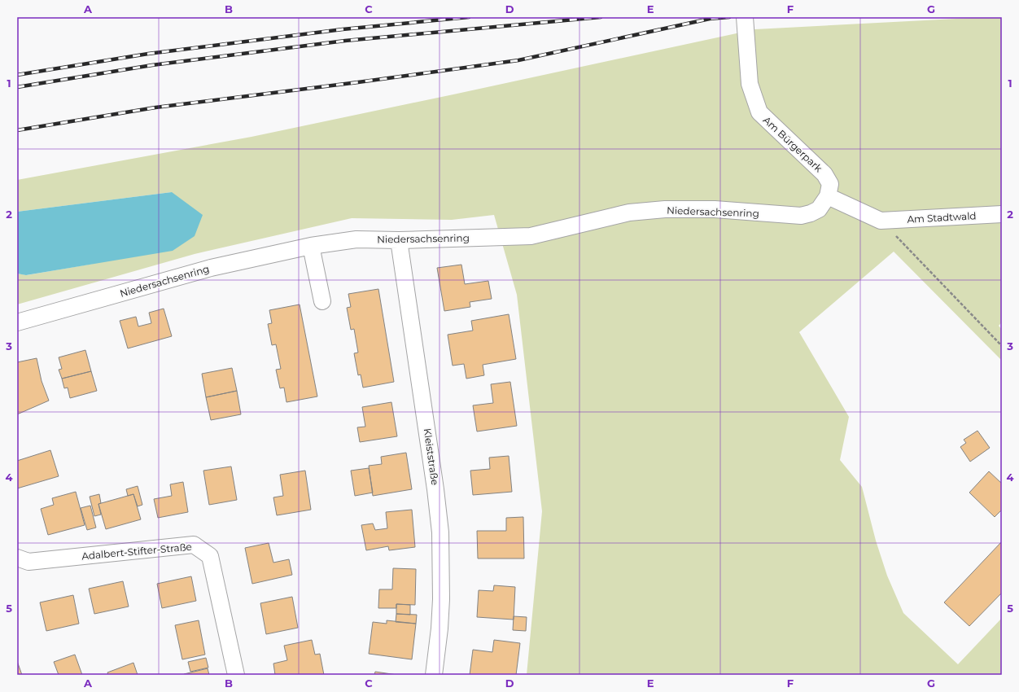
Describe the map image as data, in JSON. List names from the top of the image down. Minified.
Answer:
{"streets":{"street":["Am Bürgerpark","Niedersachsenring","Am Stadtwald","Kleiststraße","Adalbert-Stifter-Straße"]},"crossings":[["Am Bürgerpark","Niedersachsenring"],["Niedersachsenring","Kleiststraße"]],"grid":{"columns":["A","B","C","D","E","F","G"],"rows":["1","2","3","4","5"]}}
